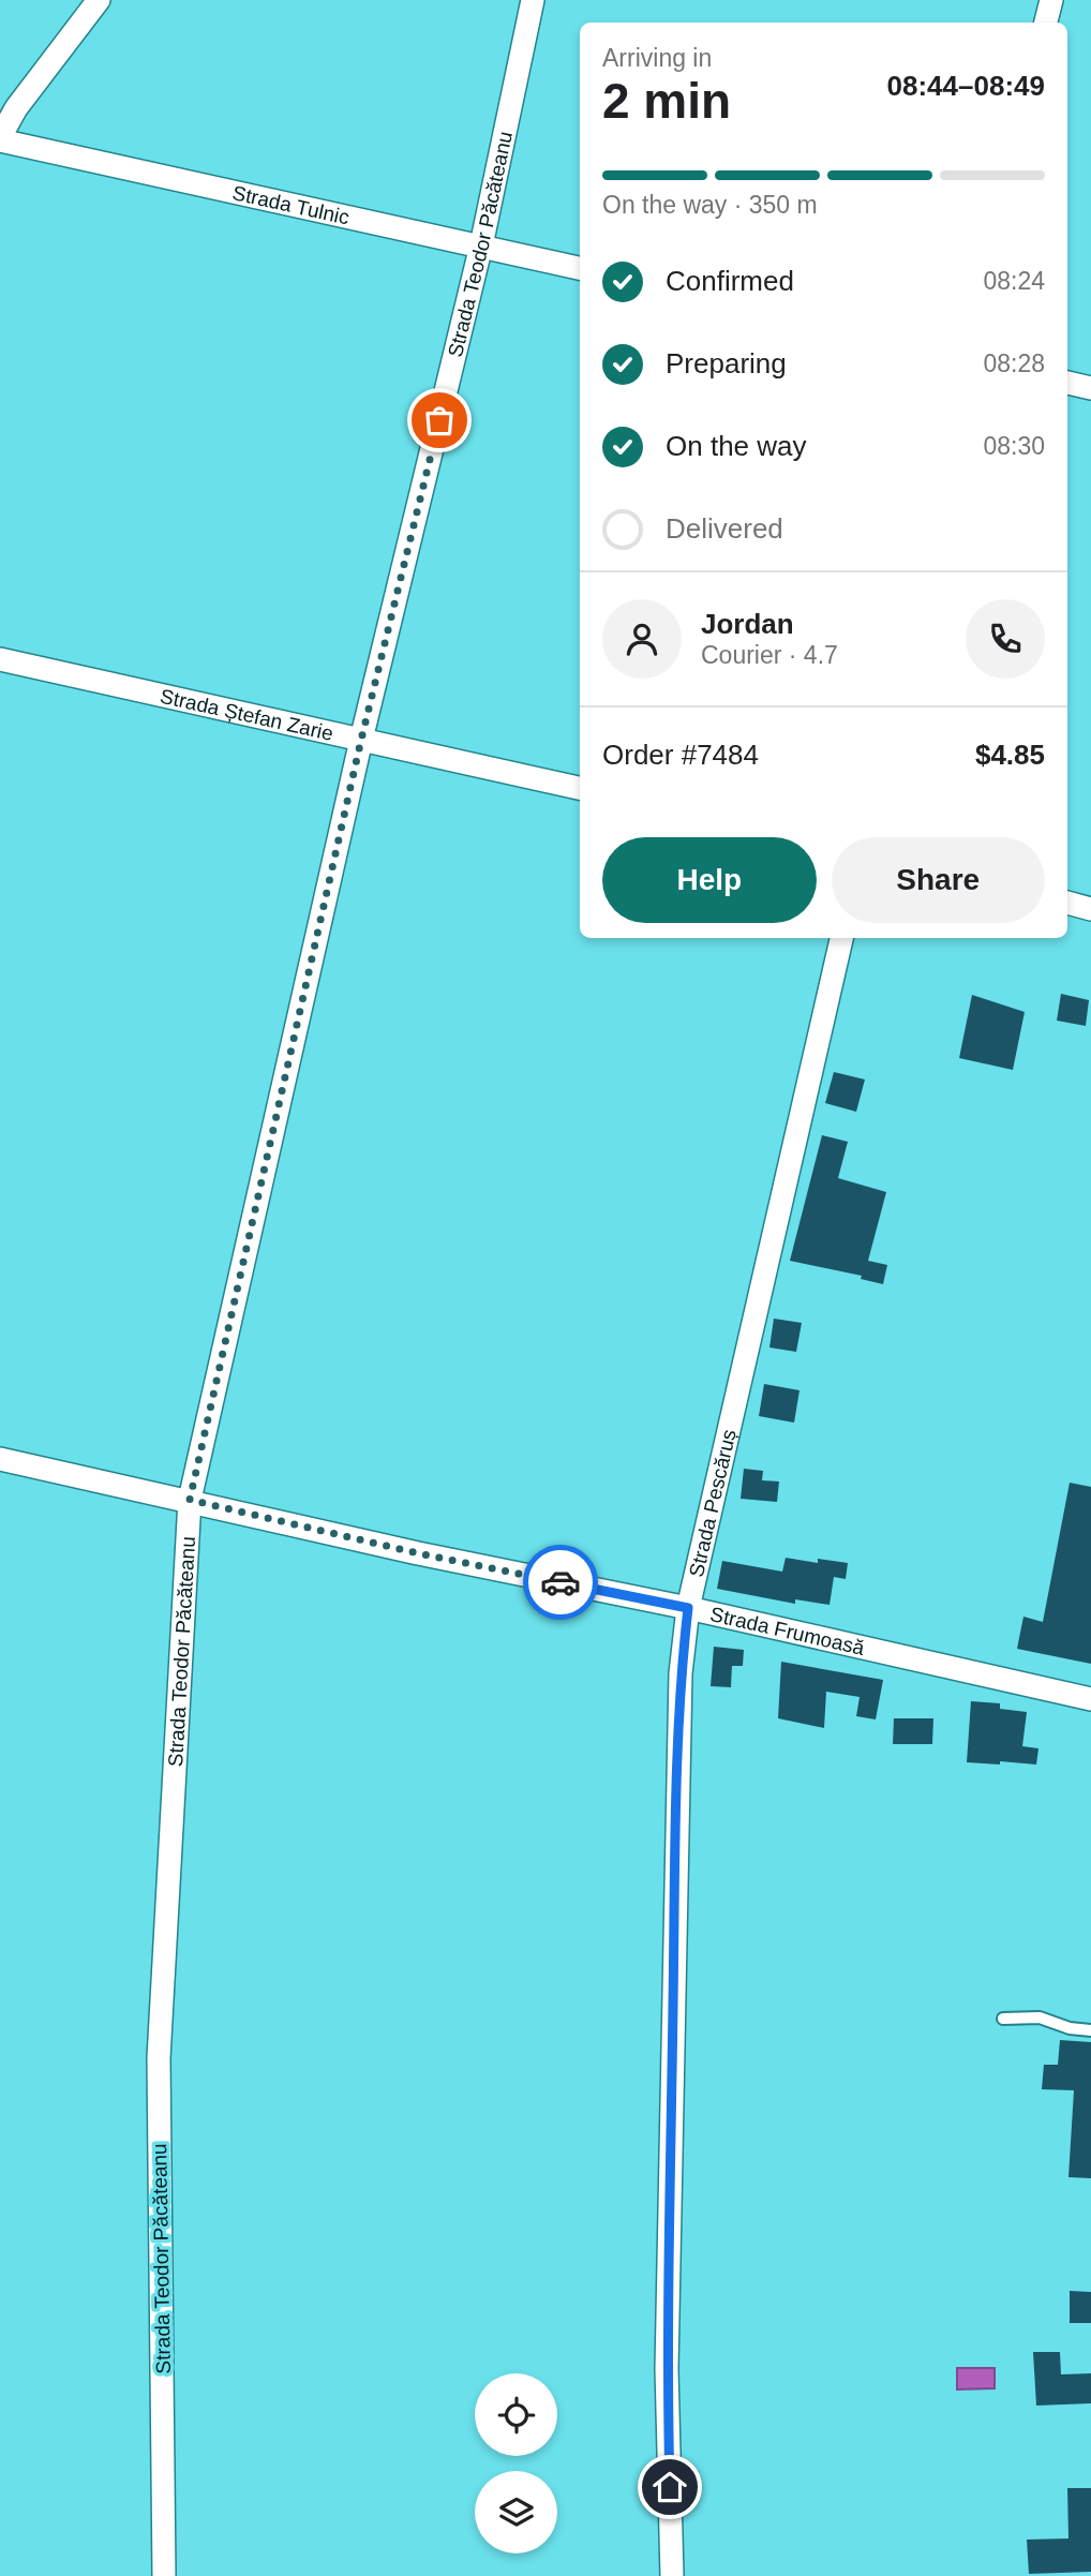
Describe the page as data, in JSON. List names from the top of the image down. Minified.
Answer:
{"streets":{"street":["Strada Tulnic","Strada Teodor Păcăteanu","Strada Ștefan Zarie","Strada Pescăruș","Strada Frumoasă"]},"crossings":[["Strada Tulnic","Strada Teodor Păcăteanu"],["Strada Teodor Păcăteanu","Strada Ștefan Zarie"],["Strada Teodor Păcăteanu","Strada Frumoasă"],["Strada Pescăruș","Strada Frumoasă"]],"page":{"heading":["2 min","Arriving in","08:44–08:49"],"panel":["Jordan","Courier · 4.7","Order #7484","$4.85"],"bar":"On the way · 350 m","list":[["Confirmed","08:24"],["Preparing","08:28"],["On the way","08:30"],"Delivered"],"buttons":["Help","Share"]}}
